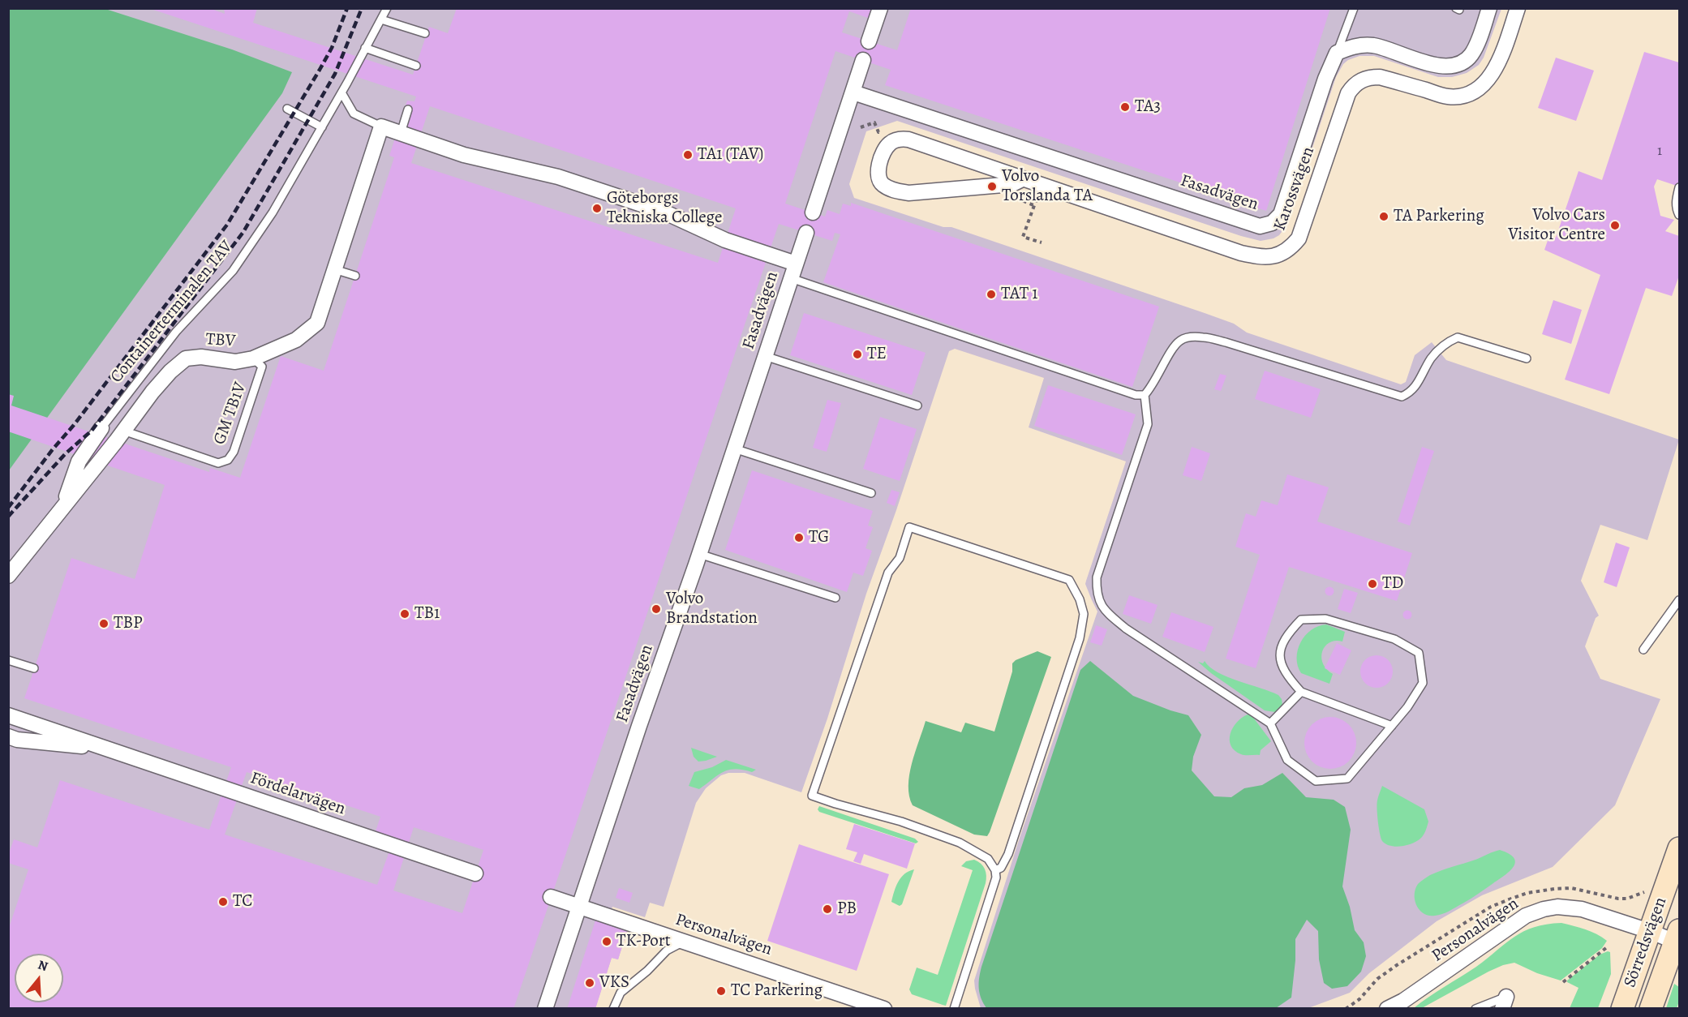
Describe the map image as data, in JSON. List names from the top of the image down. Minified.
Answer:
{"streets":{"street":["Karossvägen","Fasadvägen","Containerterminalen TAV","TBV","Fördelarvägen","Personalvägen","Sörredsvägen"],"lane":["GM TB1V"]},"crossings":[["Fasadvägen","Personalvägen"],["Containerterminalen TAV","TBV"],["TBV","GM TB1V"],["Personalvägen","Sörredsvägen"]],"places":["TA3","TA1 (TAV)","Volvo Torslanda TA","Göteborgs Tekniska College","TA Parkering","Volvo Cars Visitor Centre","TAT 1","TE","TG","TD","Volvo Brandstation","TB1","TBP","TC","PB","TK-Port","VKS","TC Parkering"],"house_numbers":["1"],"north":"top"}
